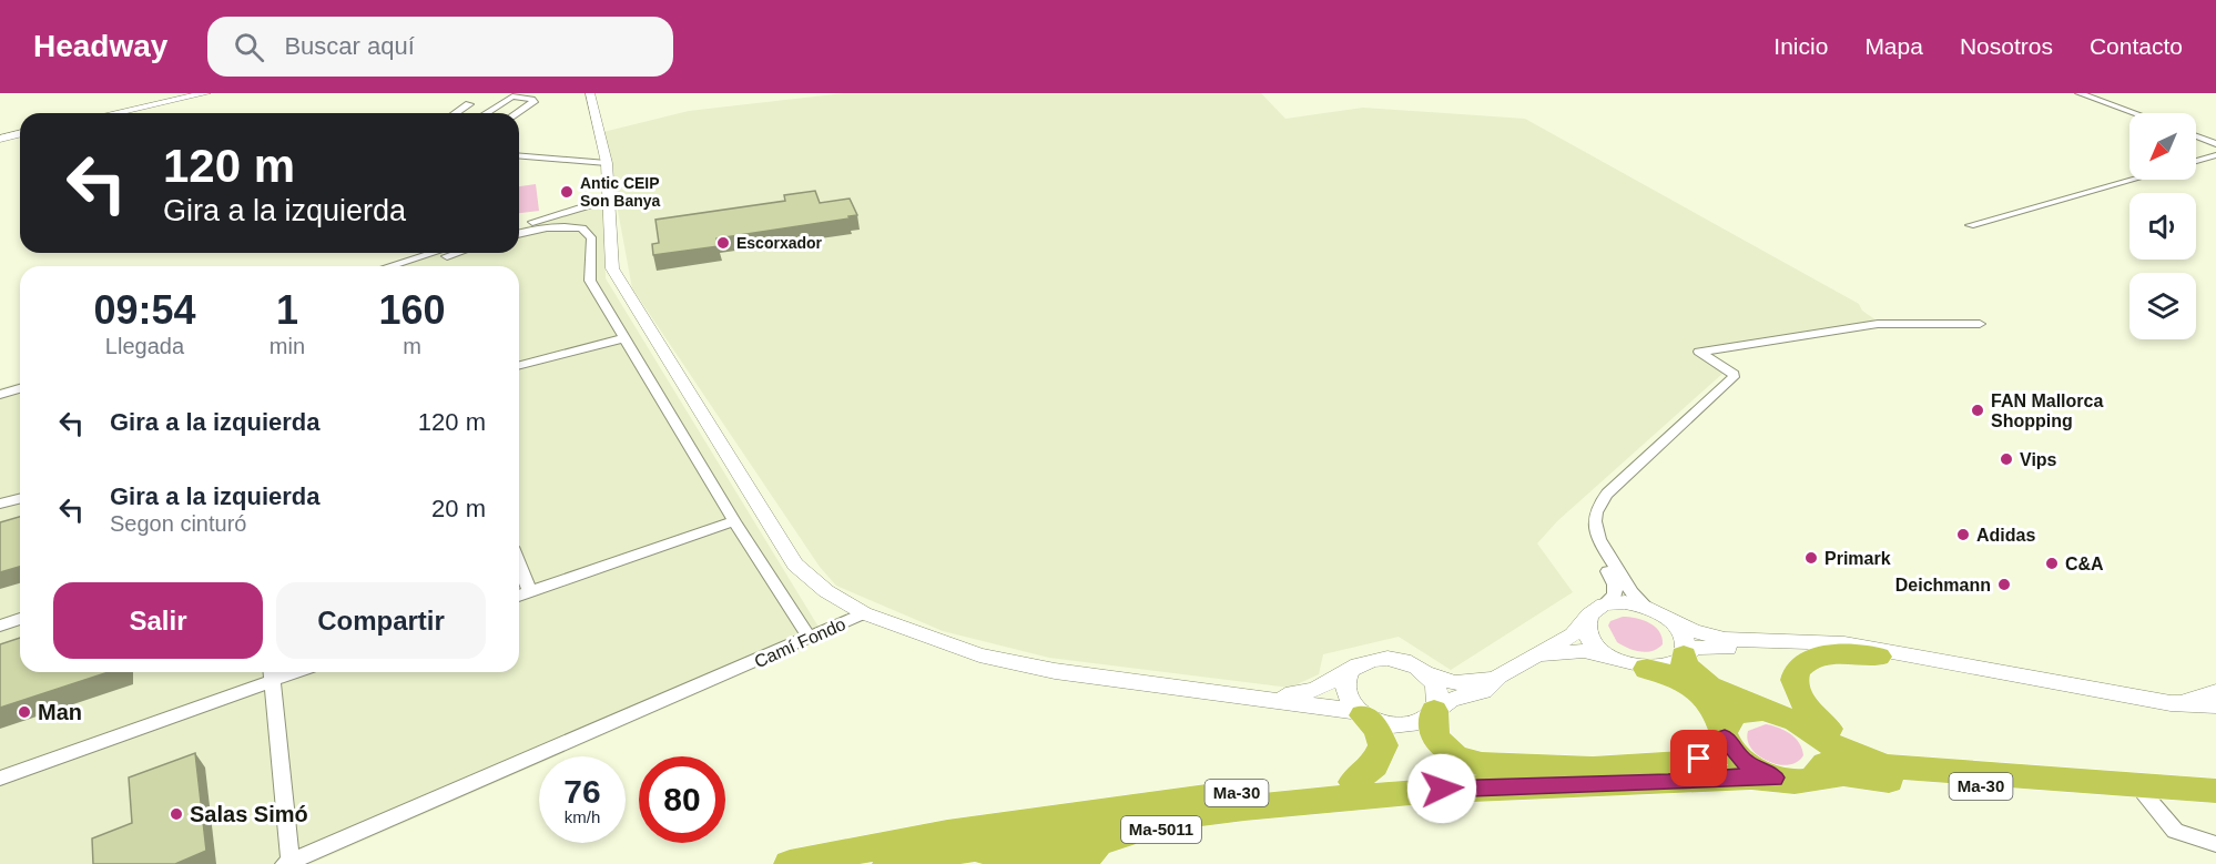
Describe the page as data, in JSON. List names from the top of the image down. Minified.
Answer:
{"streets":{"highway":["Ma-30","Ma-5011"],"street":["Camí Fondo"]},"crossings":[["Ma-30","Ma-5011"]],"places":["Antic CEIP Son Banya","Escorxador","FAN Mallorca Shopping","Vips","Adidas","Primark","C&A","Deichmann","Man","Salas Simó"],"north":"bottom left","page":{"header":"Headway","search":"Buscar aquí","nav":["Inicio","Mapa","Nosotros","Contacto"],"turn":["120 m","Gira a la izquierda"],"eta":["09:54","Llegada","1","min","160","m"],"list":[{"name":"Gira a la izquierda","value":"120 m"},{"name":"Gira a la izquierda","note":"Segon cinturó","value":"20 m"}],"buttons":["Salir","Compartir"],"speed":"76 km/h","limit":"80"}}
